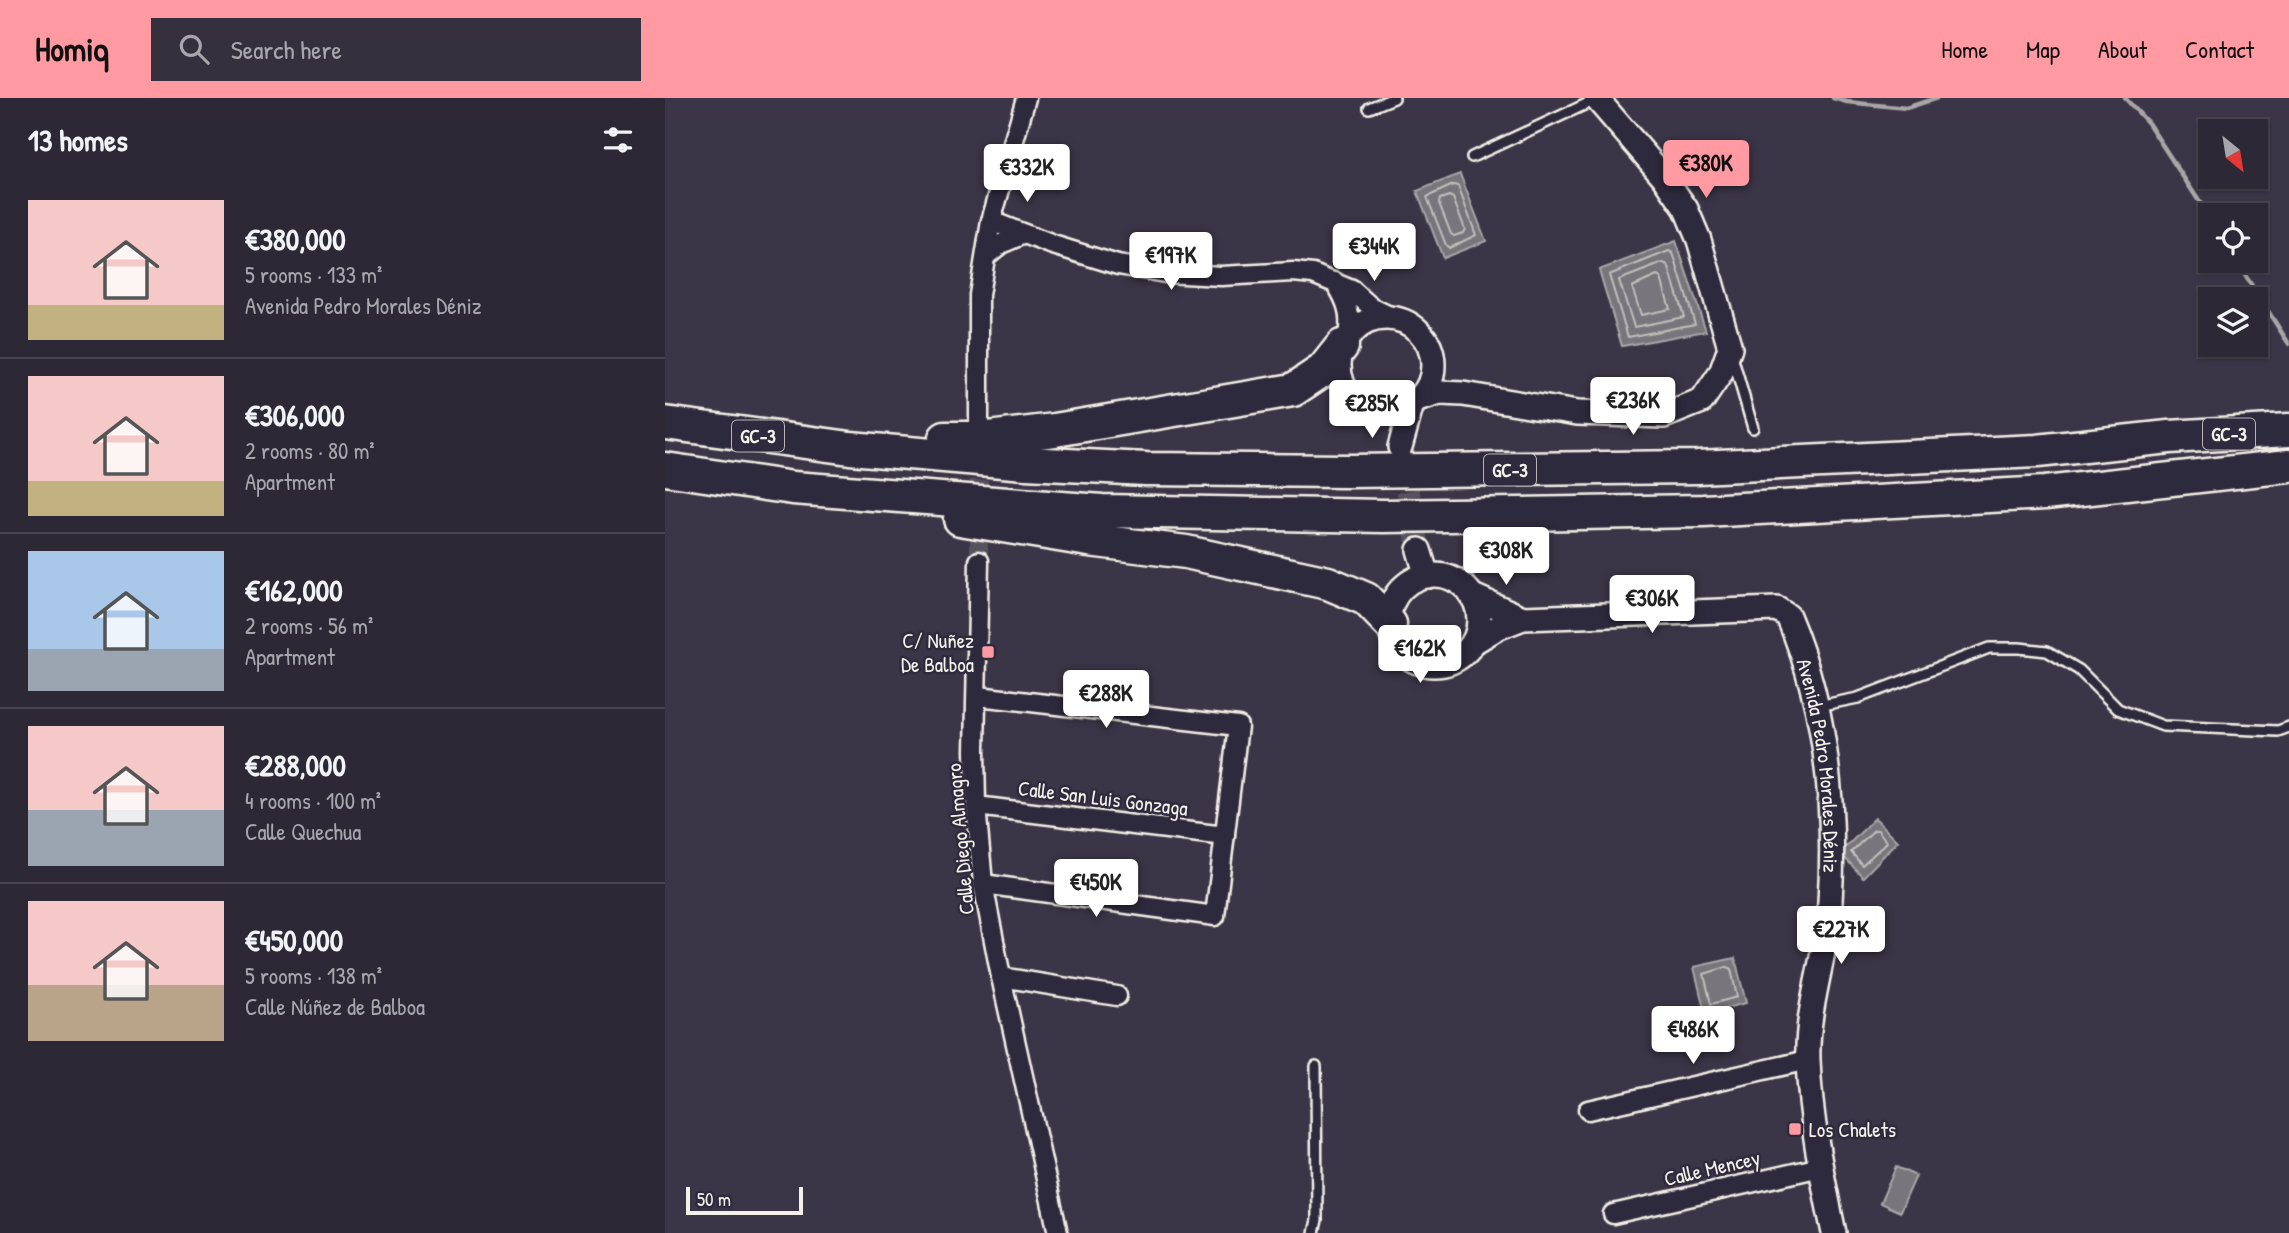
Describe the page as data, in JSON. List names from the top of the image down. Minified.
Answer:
{"streets":{"highway":["GC-3"],"street":["Avenida Pedro Morales Déniz","Calle San Luis Gonzaga","Calle Diego Almagro","Calle Mencey"]},"crossings":[["Avenida Pedro Morales Déniz","Calle Mencey"],["Calle San Luis Gonzaga","Calle Diego Almagro"]],"places":{"transit":["C/ Nuñez De Balboa","Los Chalets"]},"scale_bar":"50 m","north":"bottom right","page":{"header":"Homiq","search":"Search here","nav":["Home","Map","About","Contact"],"heading":"13 homes","price":["€380K","€332K","€344K","€197K","€236K","€285K","€308K","€306K","€162K","€288K","€450K","€227K","€486K"],"list":[{"name":"€380,000","note":"5 rooms · 133 m² · Avenida Pedro Morales Déniz"},{"name":"€306,000","note":"2 rooms · 80 m² · Apartment"},{"name":"€162,000","note":"2 rooms · 56 m² · Apartment"},{"name":"€288,000","note":"4 rooms · 100 m² · Calle Quechua"},{"name":"€450,000","note":"5 rooms · 138 m² · Calle Núñez de Balboa"}],"scale":"50 m"}}
